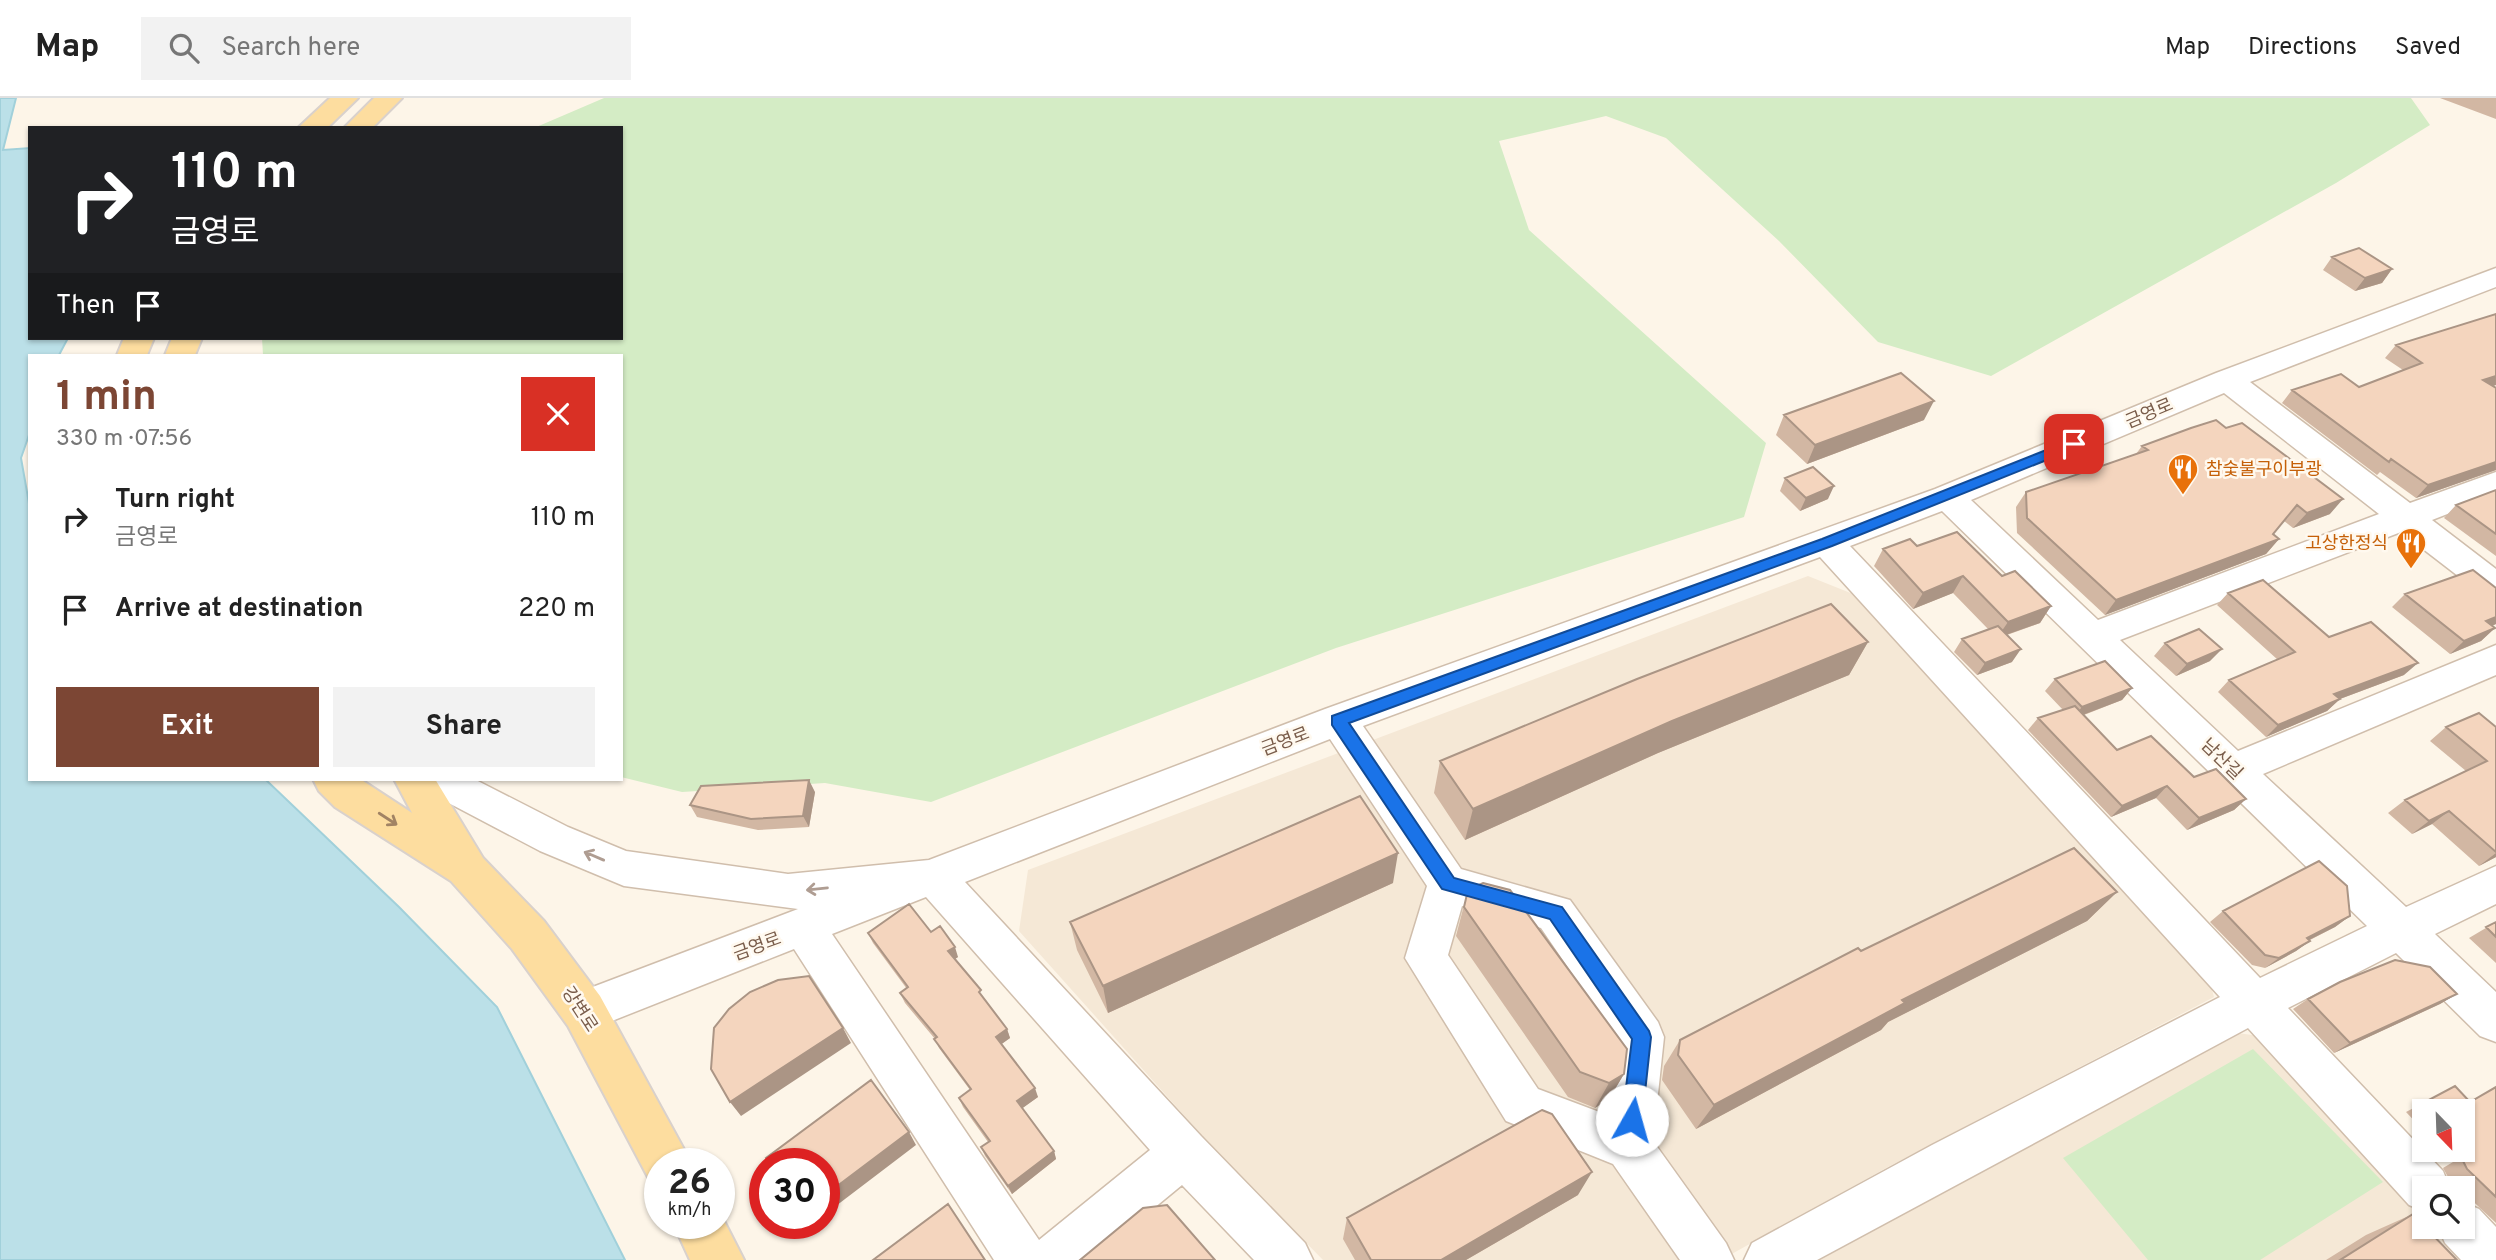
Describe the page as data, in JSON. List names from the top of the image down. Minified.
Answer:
{"streets":{"main road":["강변로"],"street":["금영로","남산길"]},"crossings":[["금영로","남산길"],["금영로","강변로"]],"places":{"restaurant":["참숯불구이부광","고상한정식"]},"north":"bottom right","page":{"header":"Map","search":"Search here","nav":["Map","Directions","Saved"],"turn":["110 m","금영로"],"then":"Then","heading":["1 min","330 m · 07:56"],"list":[{"name":"Turn right","note":"금영로","value":"110 m"},{"name":"Arrive at destination","value":"220 m"}],"buttons":["Exit","Share"],"speed":"26 km/h","limit":"30"}}
